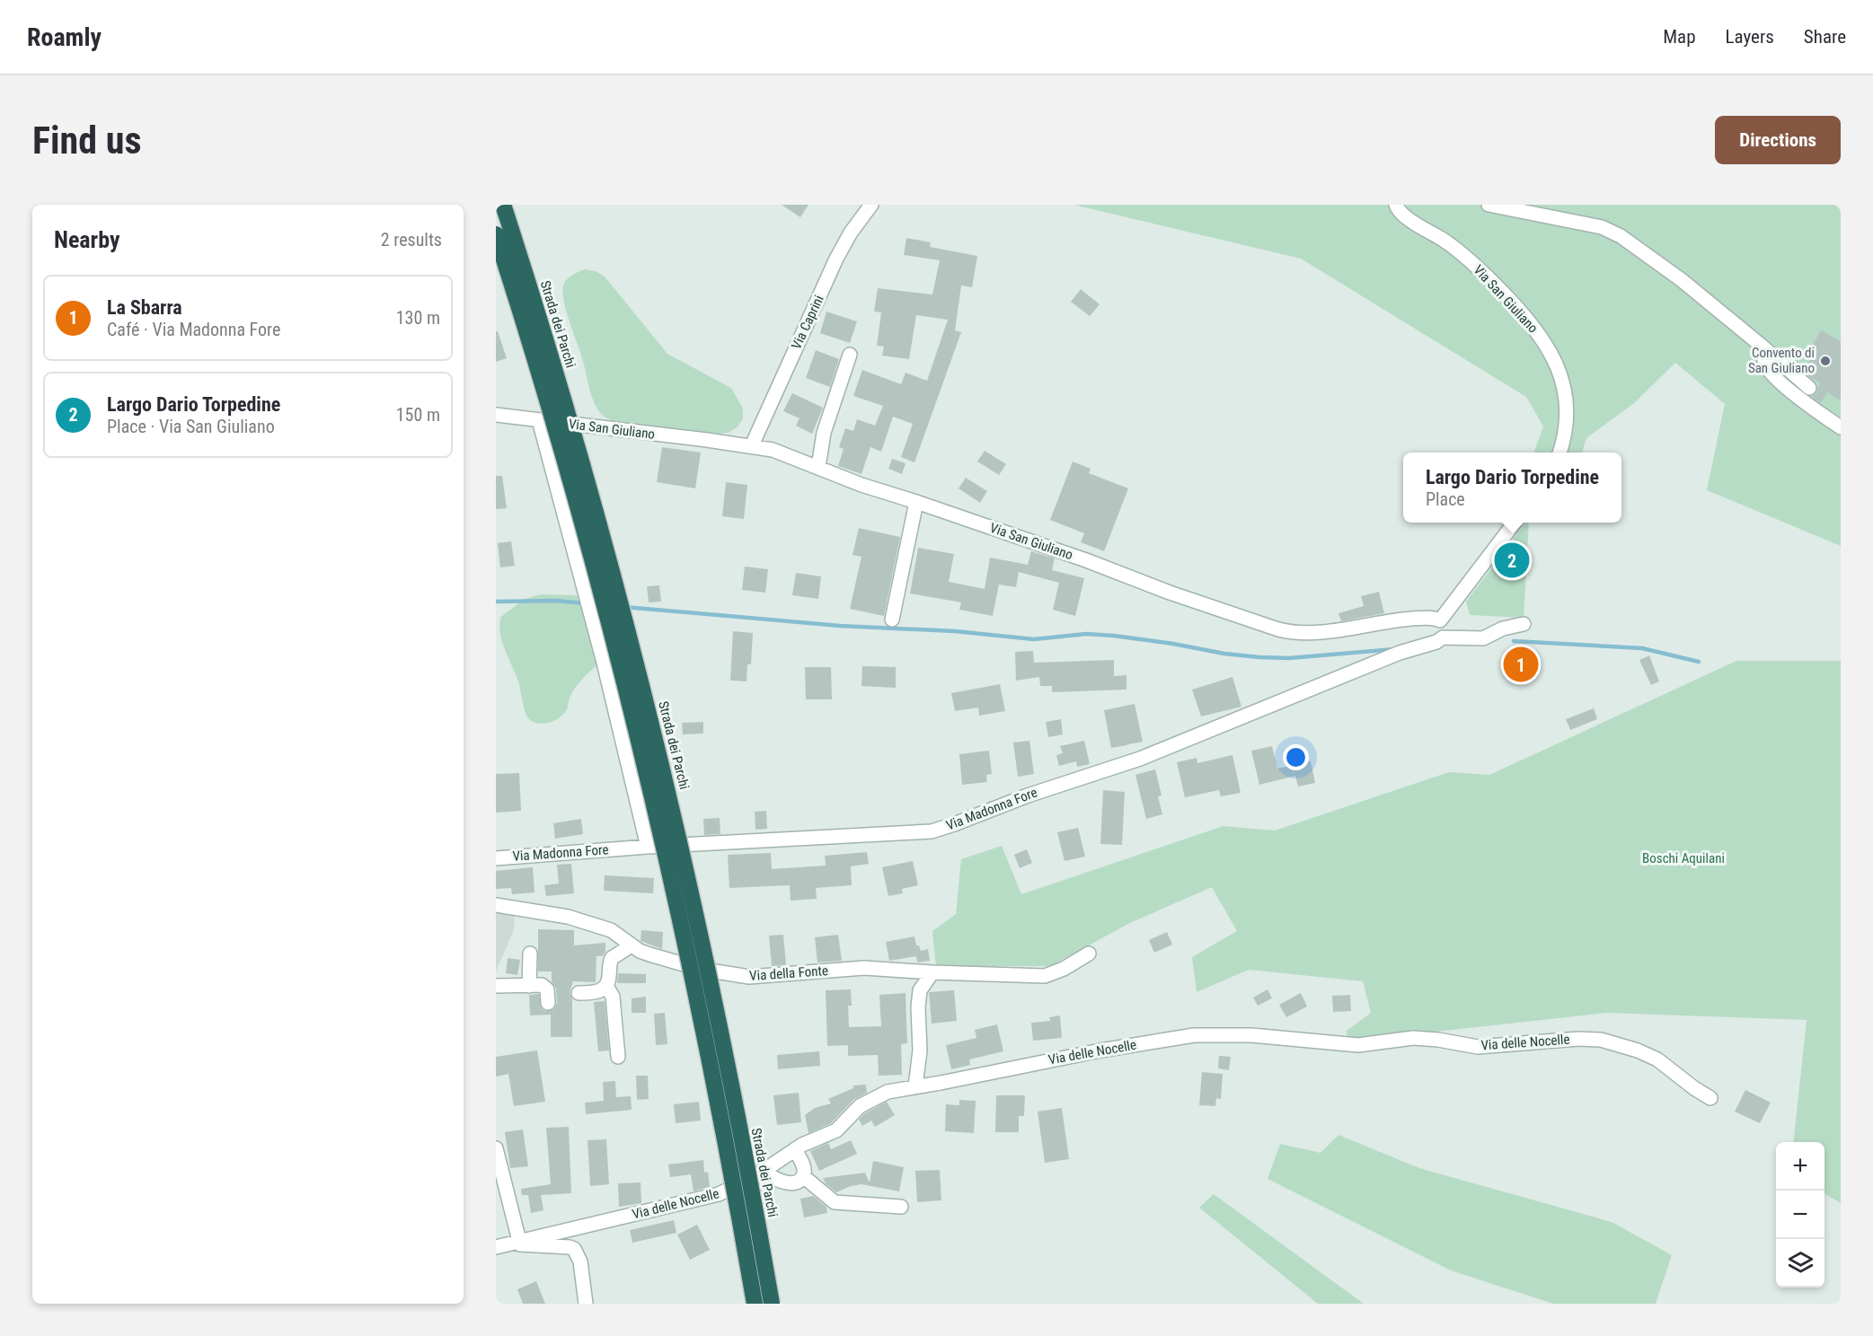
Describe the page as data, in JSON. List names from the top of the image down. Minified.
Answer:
{"streets":{"highway":["Strada dei Parchi"],"street":["Via San Giuliano","Via Caprini","Via Madonna Fore","Via della Fonte","Via delle Nocelle"]},"crossings":[["Via San Giuliano","Via Caprini"]],"parks":["Boschi Aquilani"],"places":["Convento di San Giuliano"],"page":{"header":"Roamly","nav":["Map","Layers","Share"],"buttons":"Directions","title":"Find us","heading":["Nearby","2 results"],"list":[{"mark":"1","name":"La Sbarra","note":"Café · Via Madonna Fore","value":"130 m"},{"mark":"2","name":"Largo Dario Torpedine","note":"Place · Via San Giuliano","value":"150 m"}],"popup":["Largo Dario Torpedine","Place"],"pins":["2","1"],"map_buttons":["+","−"]}}
